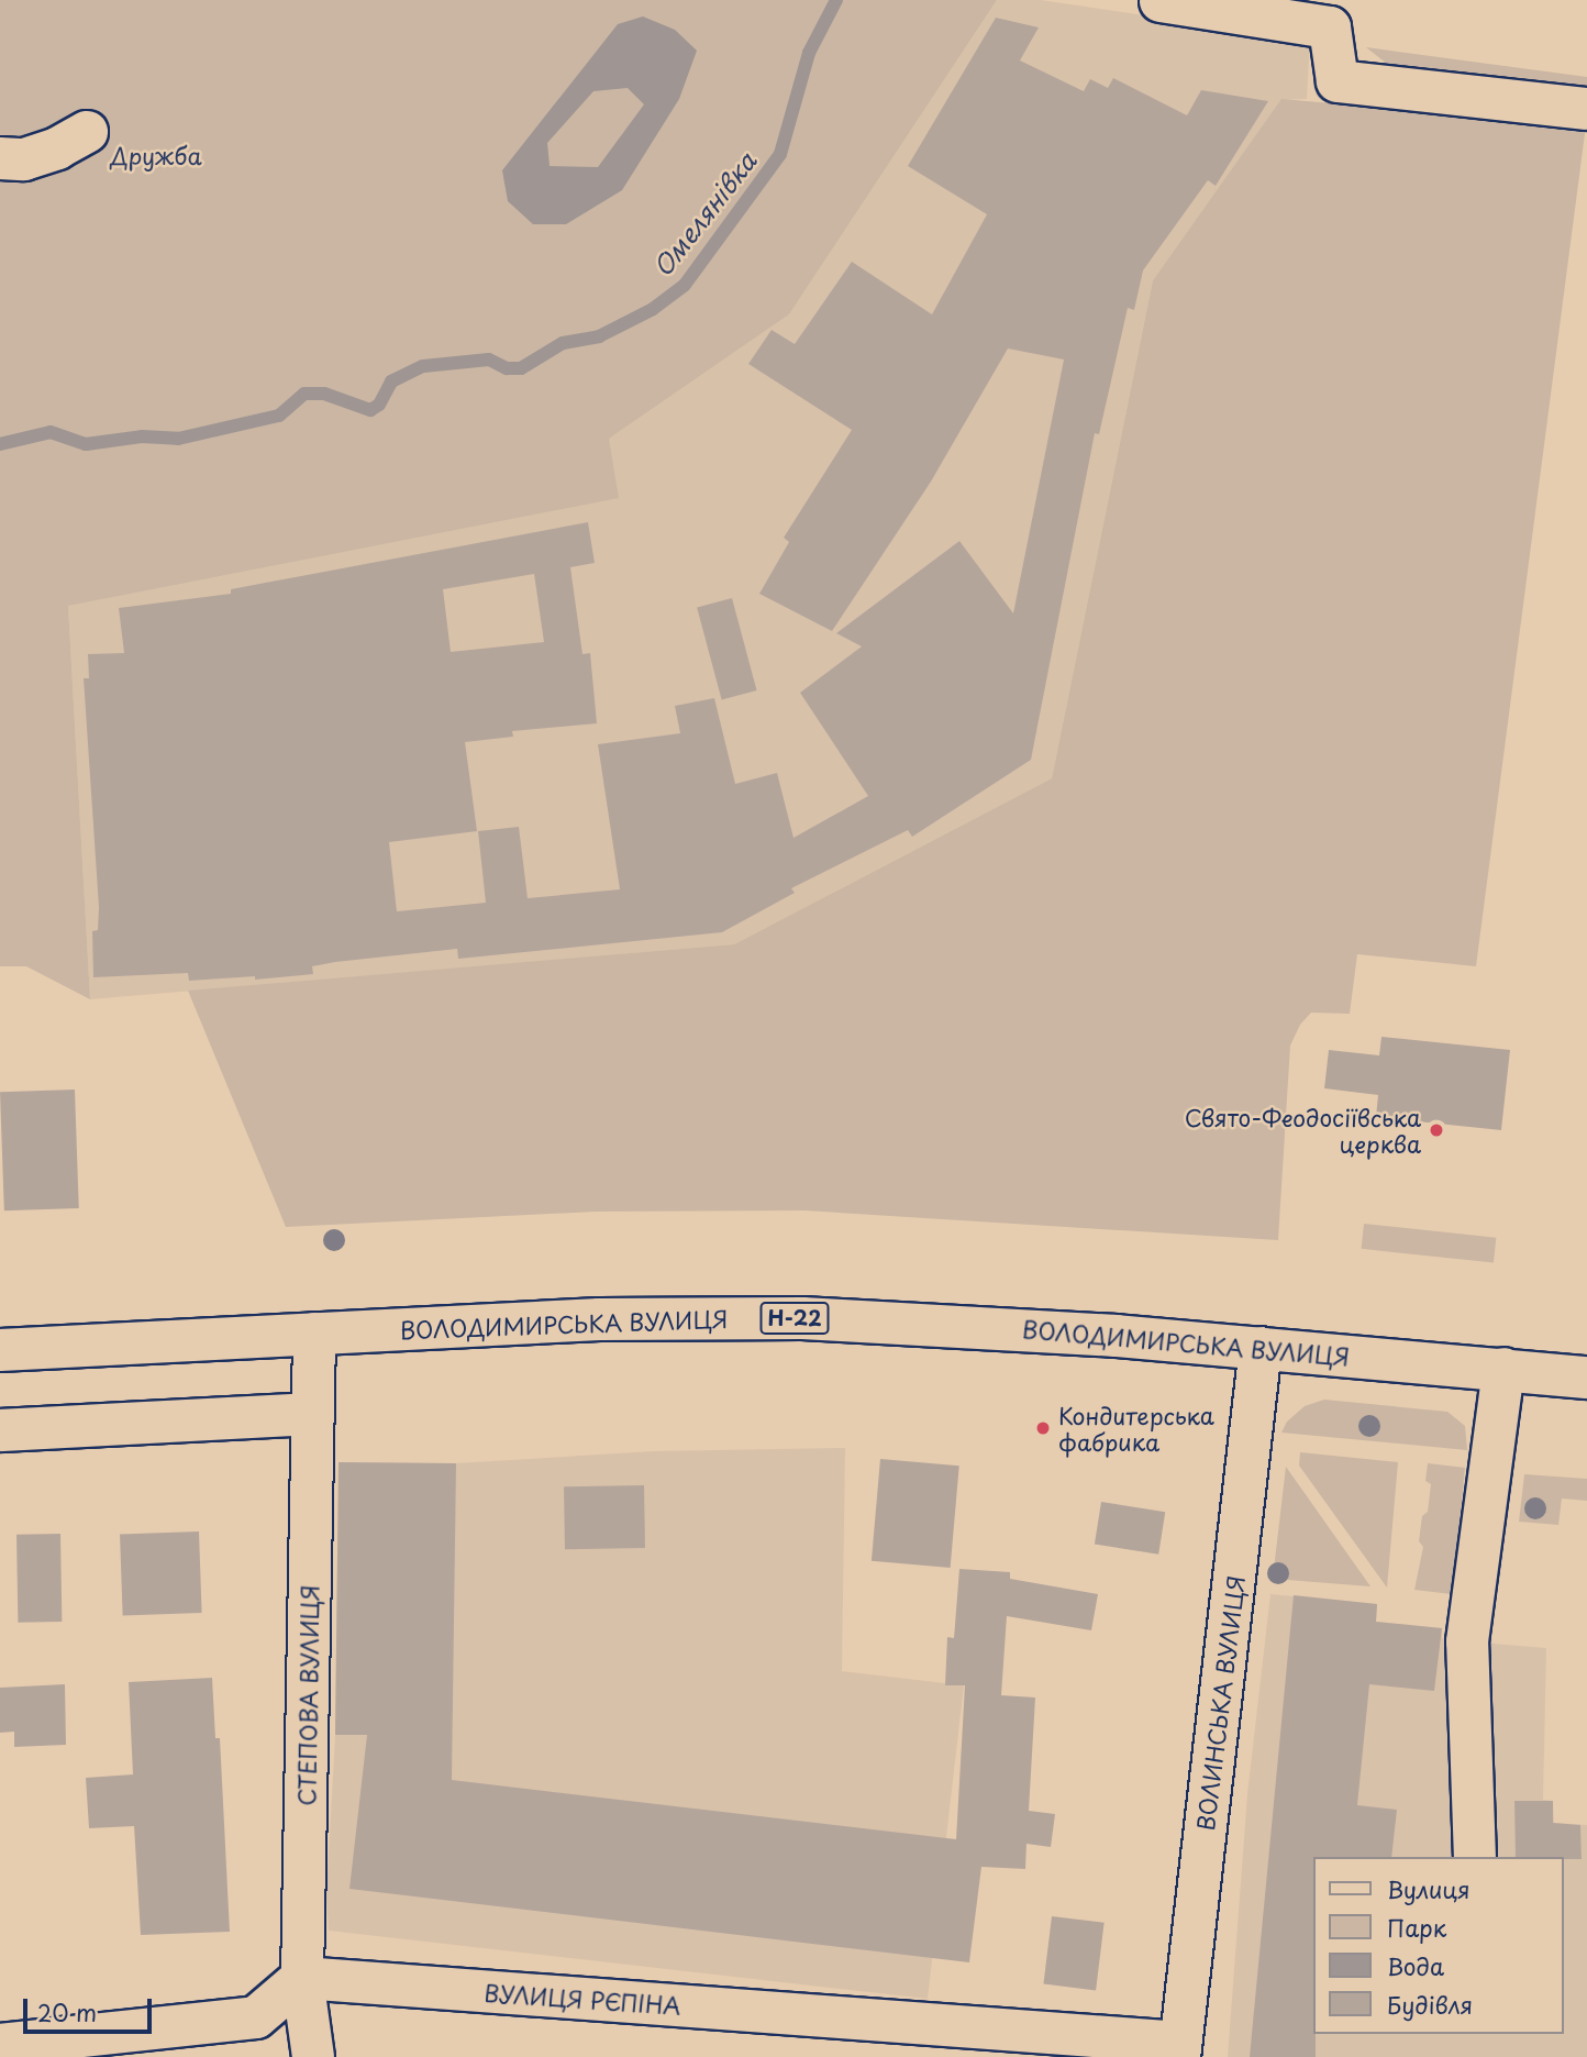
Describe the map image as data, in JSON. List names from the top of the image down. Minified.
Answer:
{"streets":{"street":["Н-22","ВОЛОДИМИРСЬКА ВУЛИЦЯ","СТЕПОВА ВУЛИЦЯ","ВОЛИНСЬКА ВУЛИЦЯ","ВУЛИЦЯ РЄПІНА"]},"crossings":[["ВОЛОДИМИРСЬКА ВУЛИЦЯ","СТЕПОВА ВУЛИЦЯ"],["ВОЛОДИМИРСЬКА ВУЛИЦЯ","ВОЛИНСЬКА ВУЛИЦЯ"],["СТЕПОВА ВУЛИЦЯ","ВУЛИЦЯ РЄПІНА"],["ВОЛИНСЬКА ВУЛИЦЯ","ВУЛИЦЯ РЄПІНА"]],"water":["Омелянівка"],"parks":["Дружба"],"places":["Свято-Феодосіївська церква","Кондитерська фабрика"],"legend":["Вулиця","Парк","Вода","Будівля"],"scale_bar":"20 m"}
